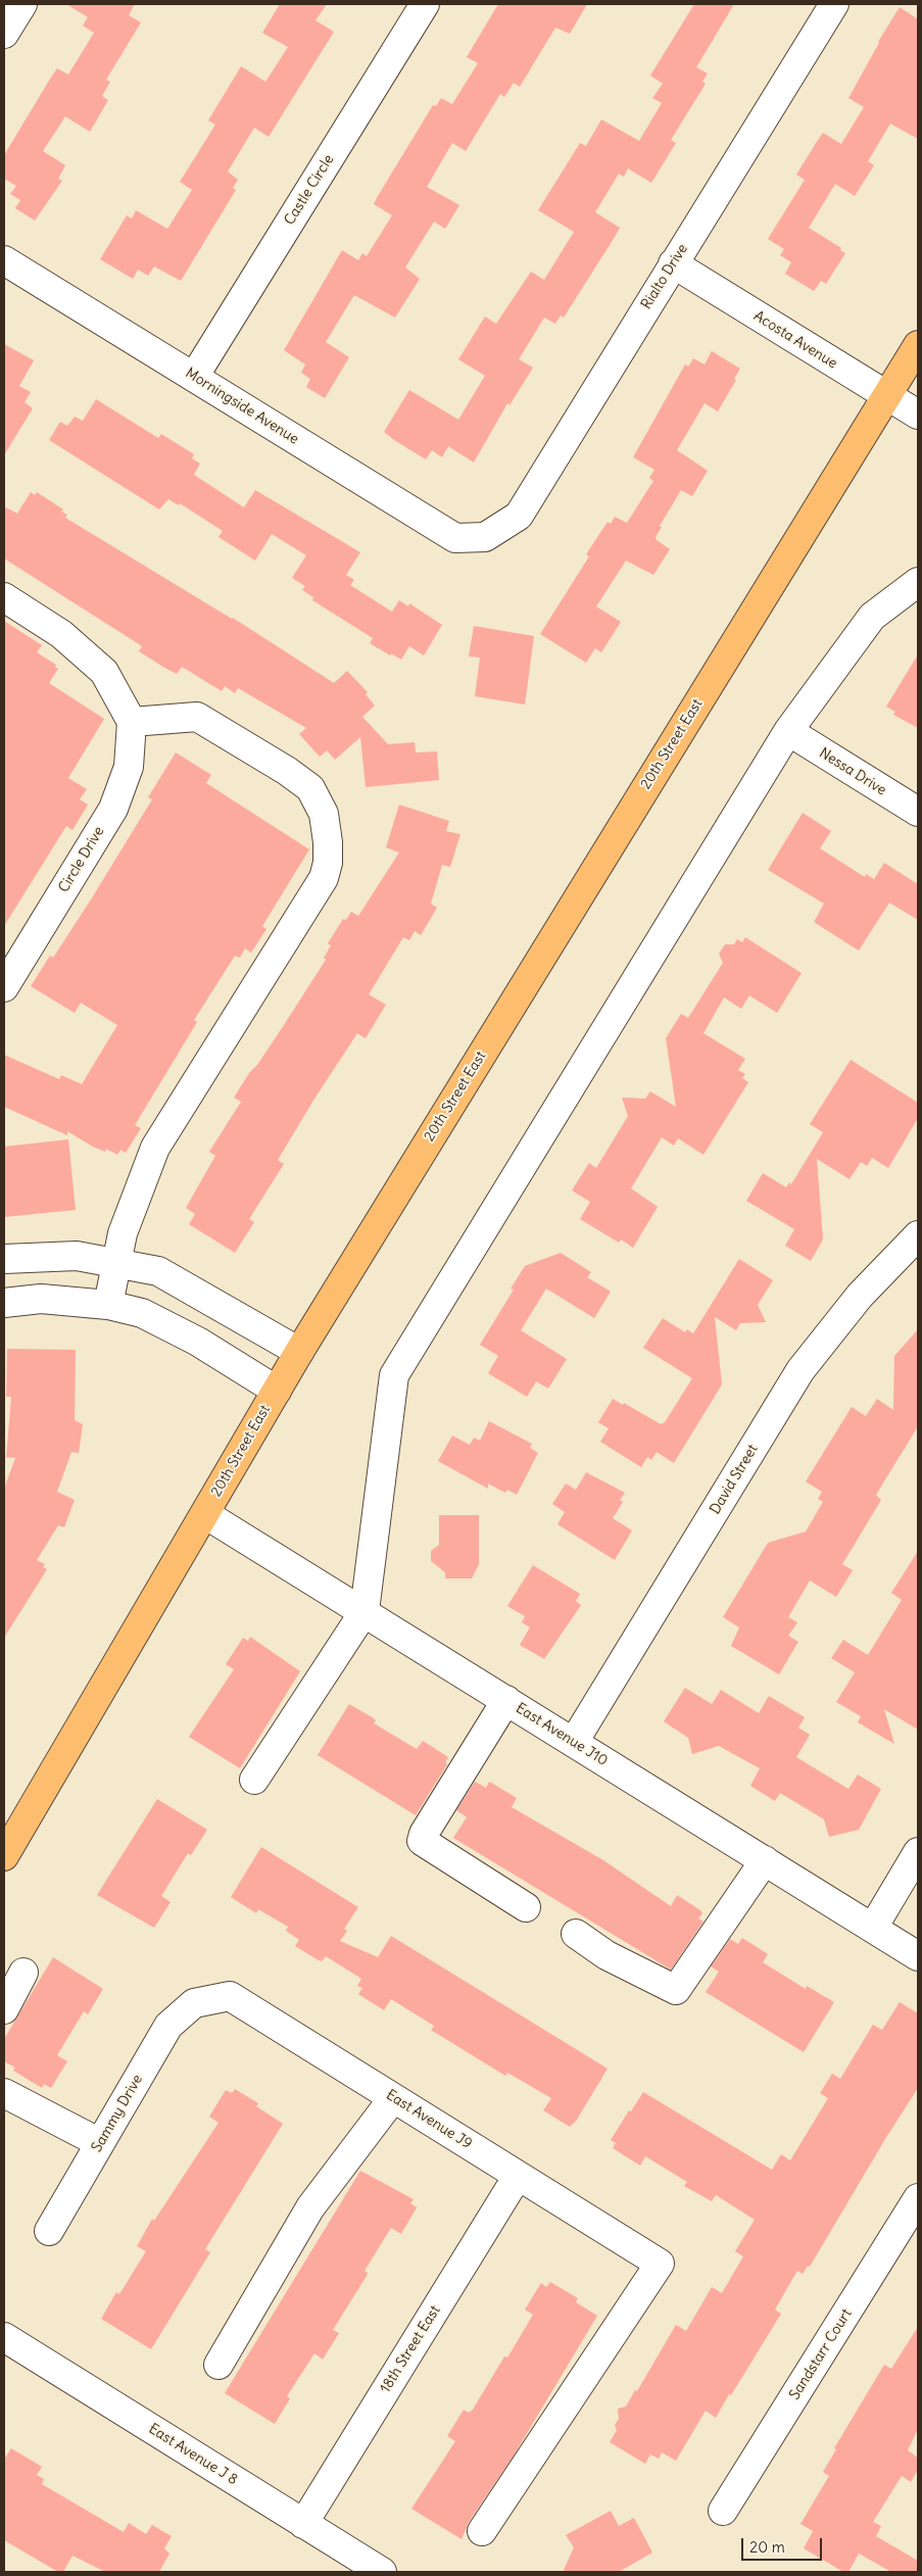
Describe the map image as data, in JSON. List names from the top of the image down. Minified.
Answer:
{"streets":{"main road":["20th Street East"],"street":["Castle Circle","Rialto Drive","Acosta Avenue","Morningside Avenue","Nessa Drive","Circle Drive","David Street","East Avenue J10","Sammy Drive","East Avenue J9","18th Street East","Sandstarr Court","East Avenue J 8"]},"crossings":[["Castle Circle","Morningside Avenue"],["Rialto Drive","Acosta Avenue"],["Rialto Drive","Morningside Avenue"],["Acosta Avenue","20th Street East"],["20th Street East","East Avenue J10"],["David Street","East Avenue J10"],["Sammy Drive","East Avenue J9"],["East Avenue J9","18th Street East"],["18th Street East","East Avenue J 8"]],"scale_bar":"20 m"}
